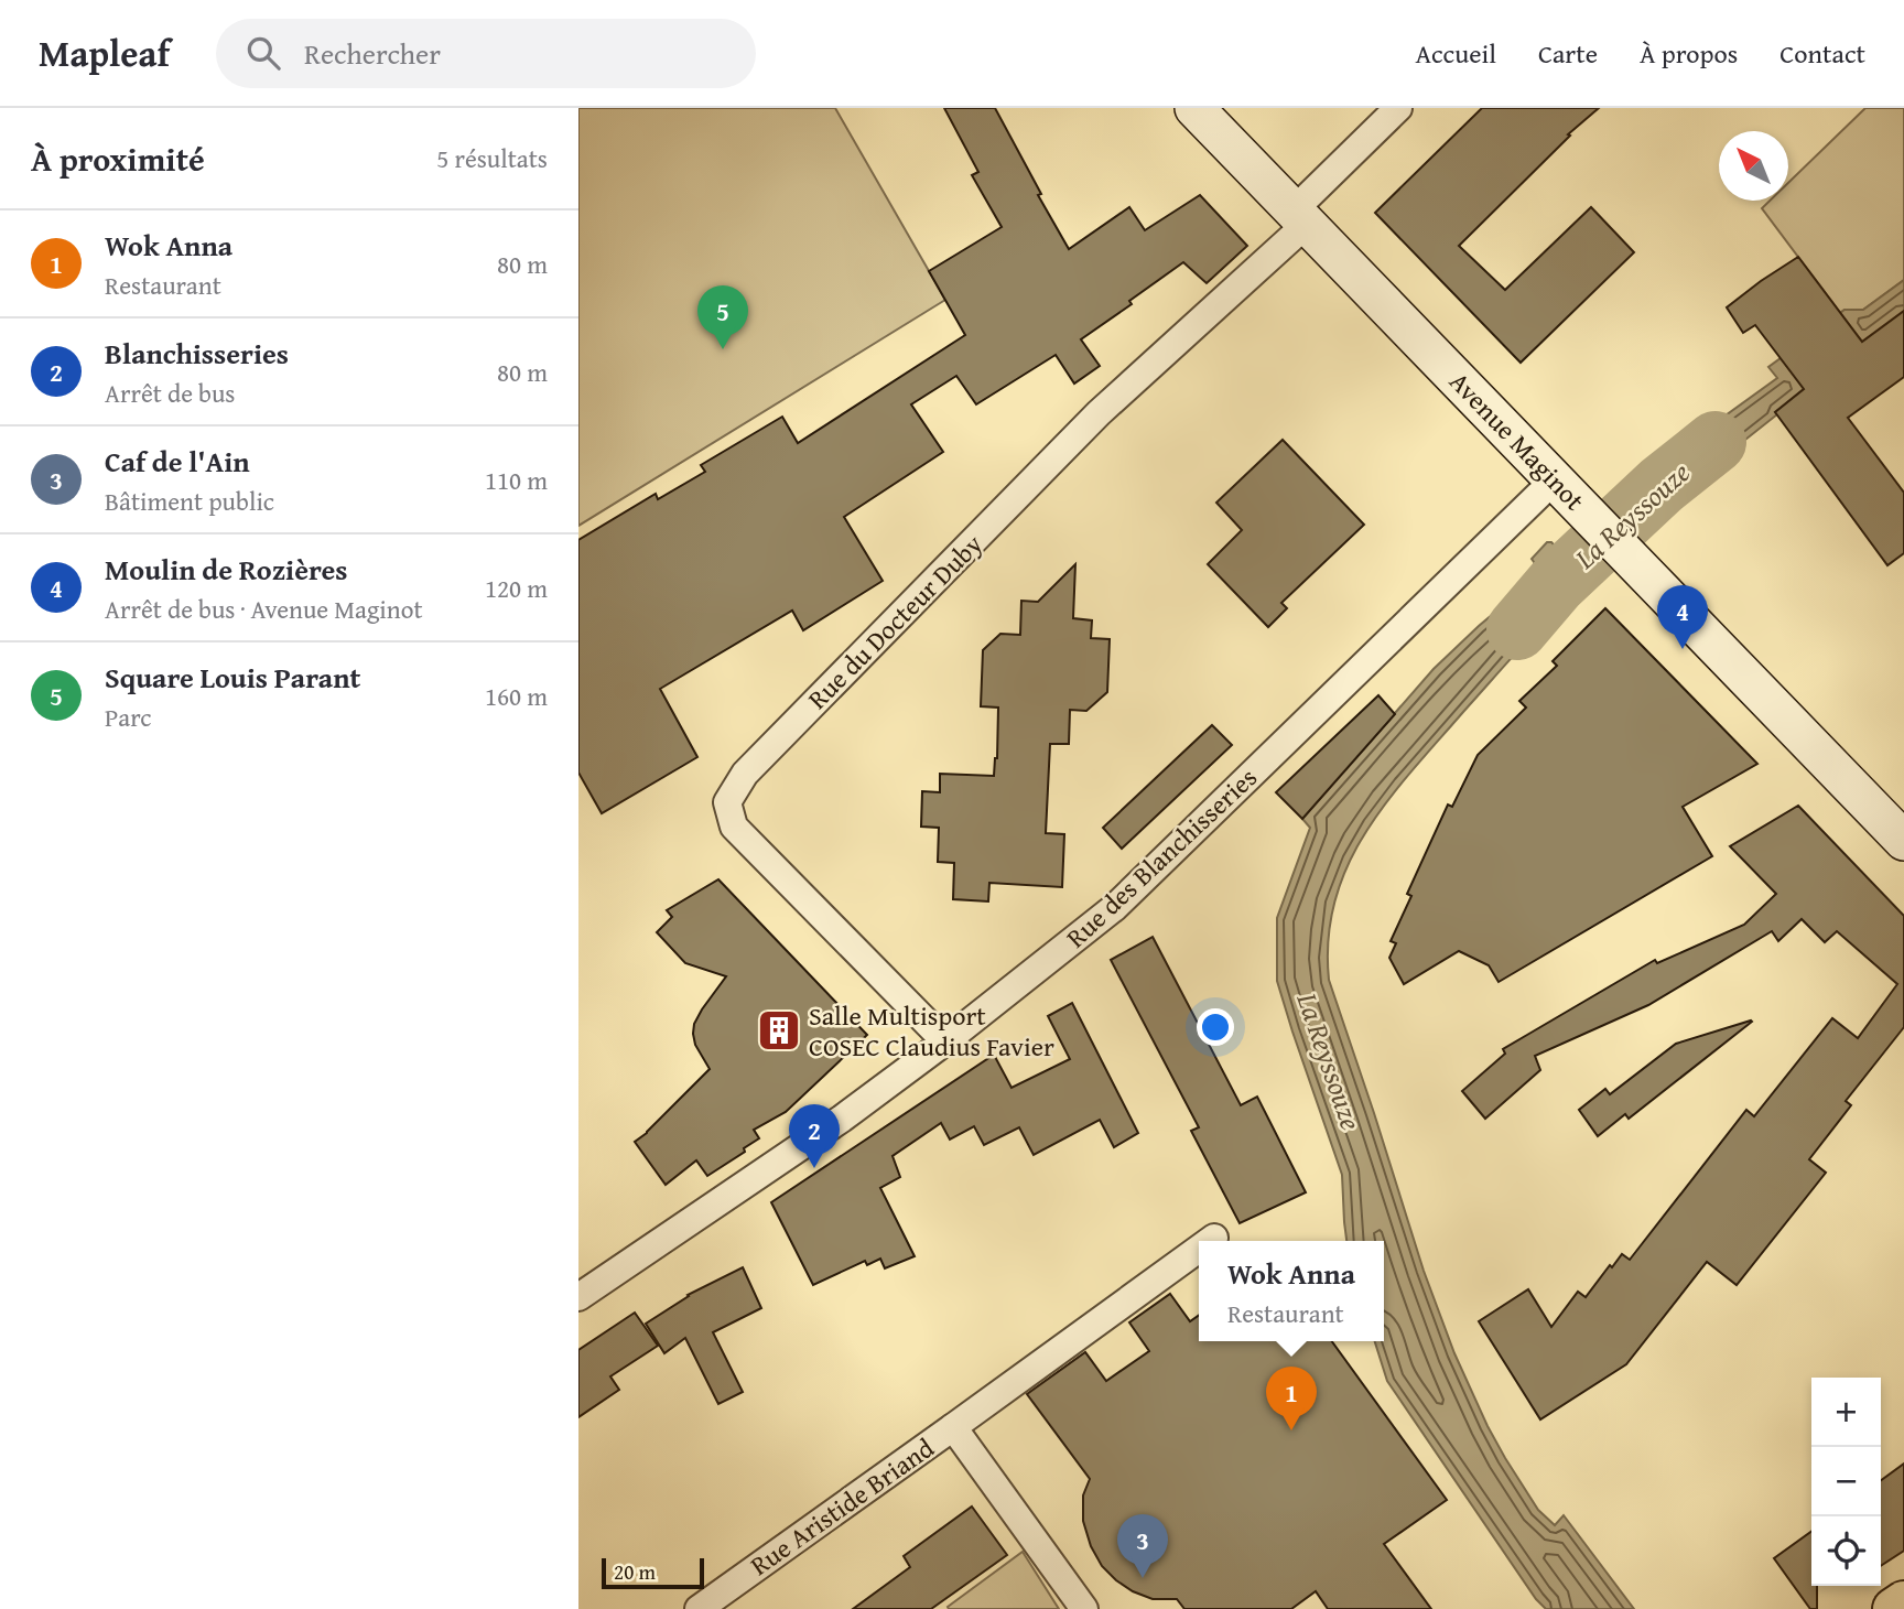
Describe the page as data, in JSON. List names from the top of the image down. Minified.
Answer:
{"streets":{"main road":["Avenue Maginot"],"street":["Rue du Docteur Duby","Rue des Blanchisseries","Rue Aristide Briand"]},"crossings":[["Avenue Maginot","Rue du Docteur Duby"],["Avenue Maginot","Rue des Blanchisseries"],["Rue du Docteur Duby","Rue des Blanchisseries"]],"water":["La Reyssouze"],"places":{"building":["Salle Multisport COSEC Claudius Favier"]},"scale_bar":"20 m","north":"top left","page":{"header":"Mapleaf","search":"Rechercher","nav":["Accueil","Carte","À propos","Contact"],"heading":["À proximité","5 résultats"],"list":[{"mark":"1","name":"Wok Anna","note":"Restaurant","value":"80 m"},{"mark":"2","name":"Blanchisseries","note":"Arrêt de bus","value":"80 m"},{"mark":"3","name":"Caf de l'Ain","note":"Bâtiment public","value":"110 m"},{"mark":"4","name":"Moulin de Rozières","note":"Arrêt de bus · Avenue Maginot","value":"120 m"},{"mark":"5","name":"Square Louis Parant","note":"Parc","value":"160 m"}],"pins":["5","4","2","1","3"],"popup":["Wok Anna","Restaurant"],"map_buttons":["+","−"],"scale":"20 m"}}
